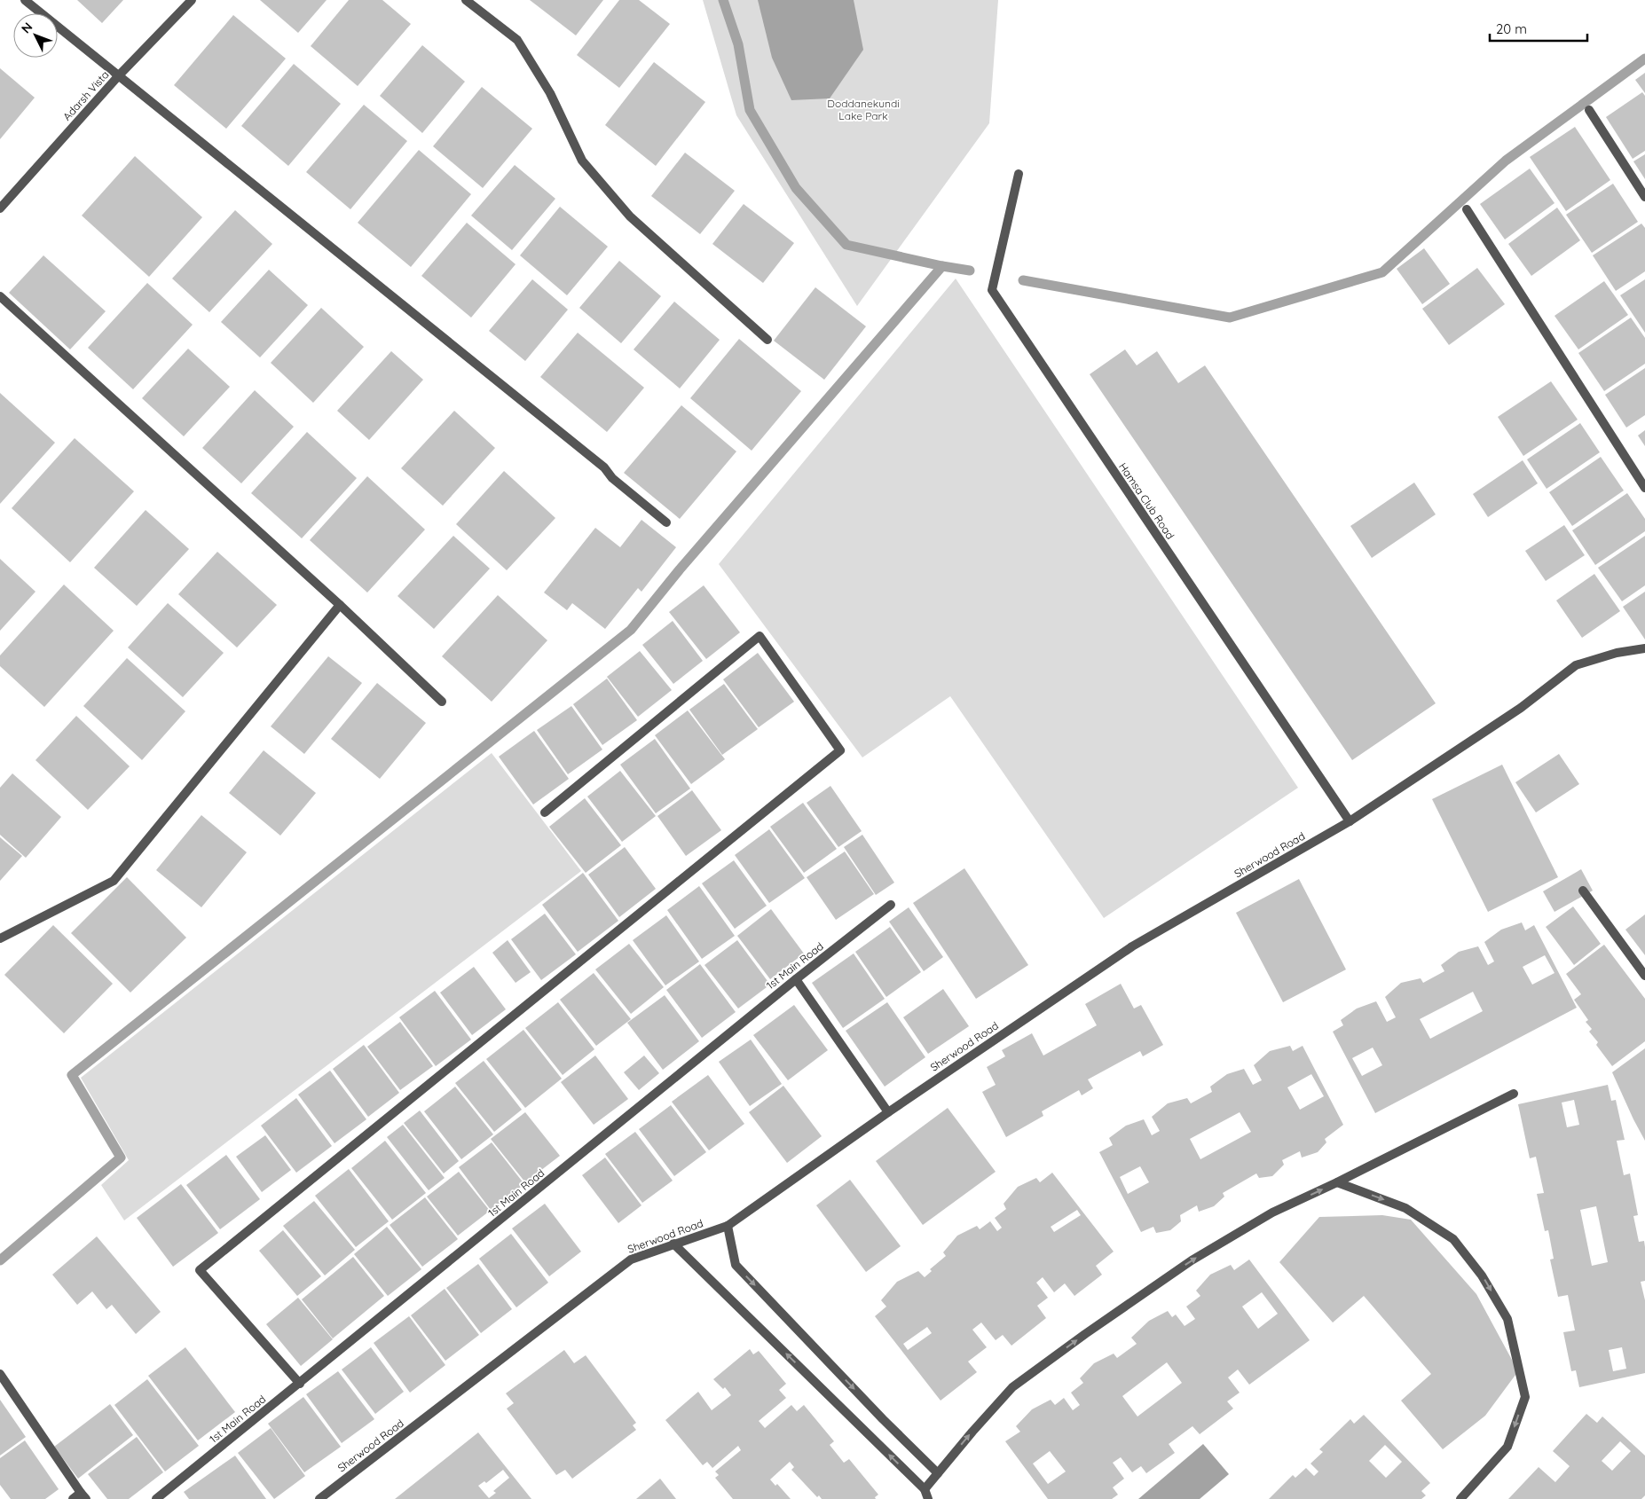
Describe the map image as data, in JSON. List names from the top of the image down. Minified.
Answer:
{"streets":{"street":["Adarsh Vista","Hamsa Club Road","Sherwood Road","1st Main Road"]},"crossings":[["Hamsa Club Road","Sherwood Road"]],"parks":["Doddanekundi Lake Park"],"scale_bar":"20 m","north":"top left"}
